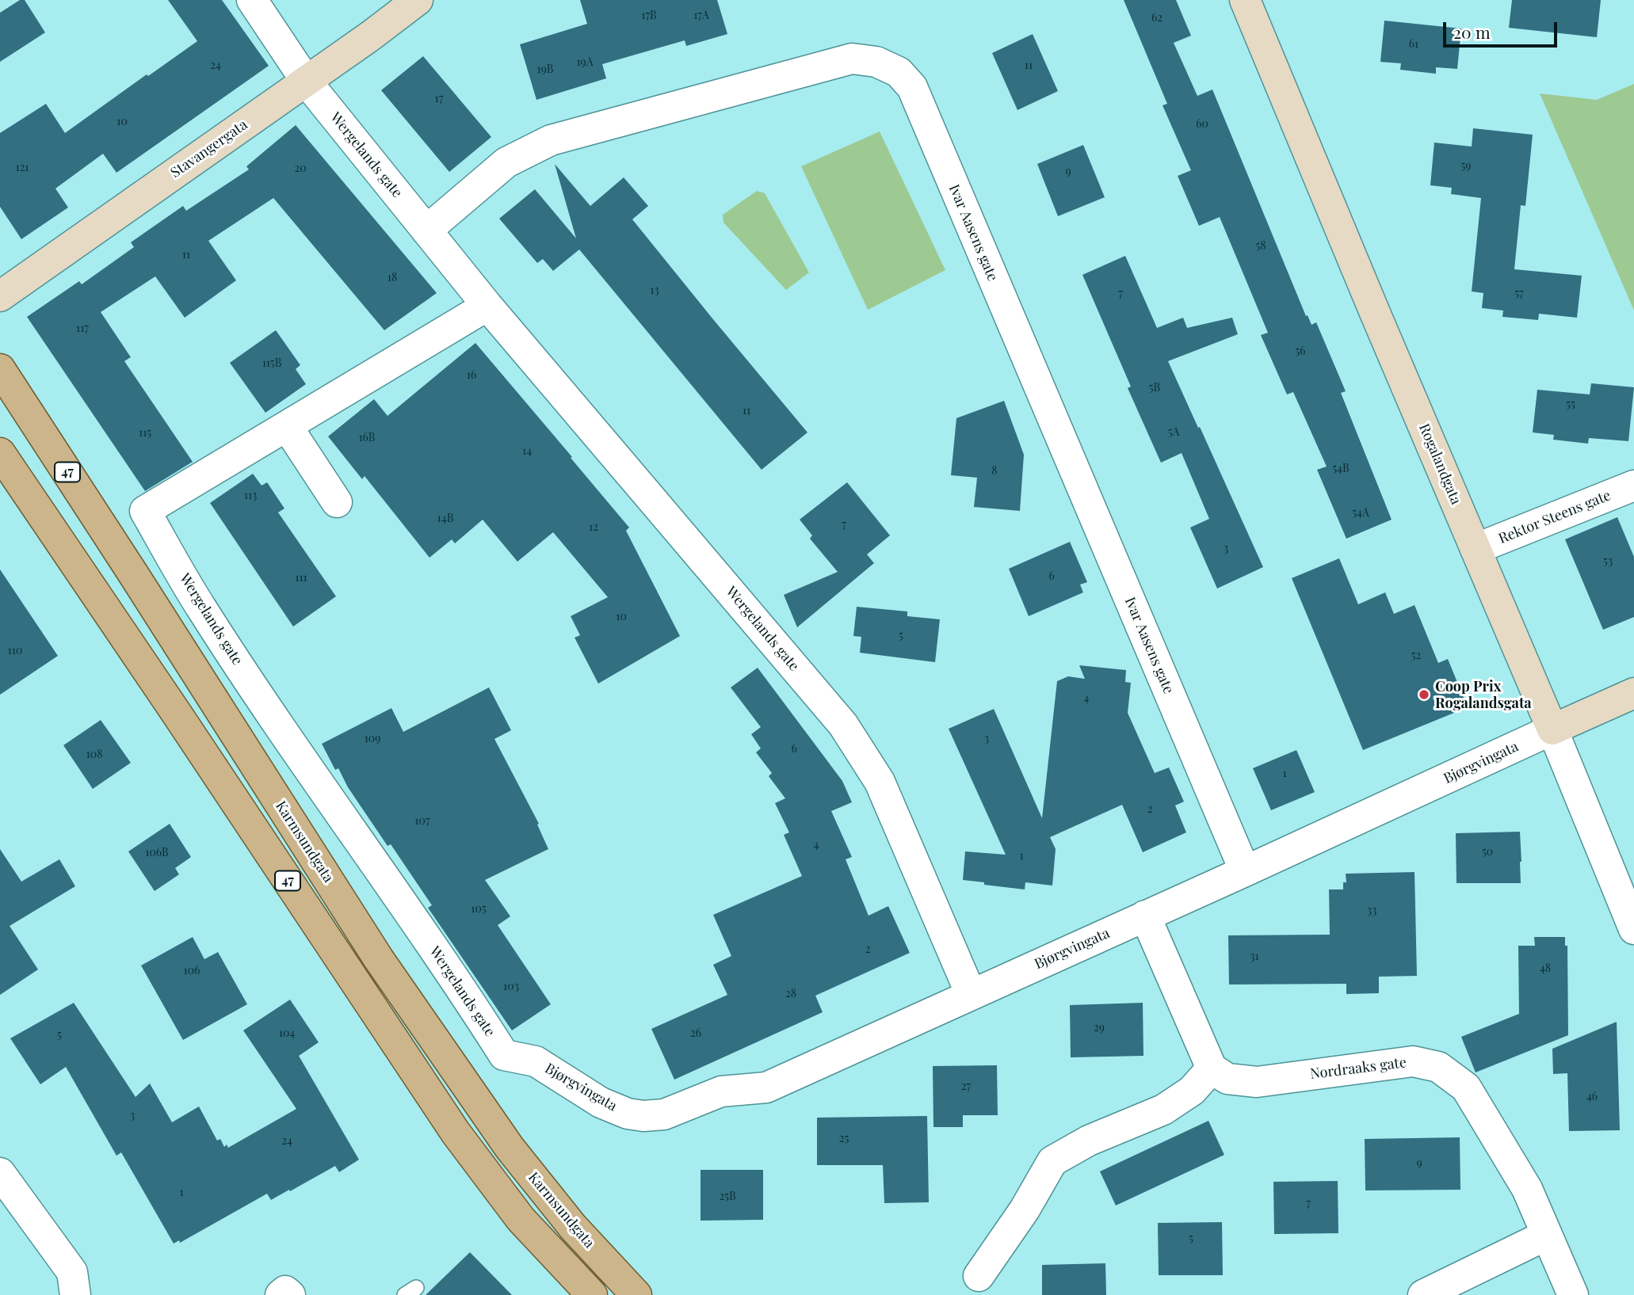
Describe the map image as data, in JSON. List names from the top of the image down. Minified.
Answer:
{"streets":{"main road":["47","Karmsundgata"],"street":["Stavangergata","Wergelands gate","Ivar Aasens gate","Rogalandgata","Rektor Steens gate","Bjørgvingata","Nordraaks gate"]},"crossings":[["Stavangergata","Wergelands gate"],["Wergelands gate","Ivar Aasens gate"],["Wergelands gate","Bjørgvingata"],["Ivar Aasens gate","Bjørgvingata"],["Rogalandgata","Rektor Steens gate"],["Rogalandgata","Bjørgvingata"]],"places":["Coop Prix Rogalandsgata"],"house_numbers":["17B","17A","62","61","19A","24","11","19B","17","10","60","59","121","20","9","58","11","18","13","7","57","117","56","115B","16","5B","55","11","5A","115","16B","14","54B","8","113","54A","14B","7","12","3","53","6","111","10","5","110","52","4","109","3","6","108","1","2","107","4","50","106B","1","105","33","2","31","48","106","103","28","29","104","26","5","27","46","3","25","24","9","1","25B","7","5"],"scale_bar":"20 m"}
